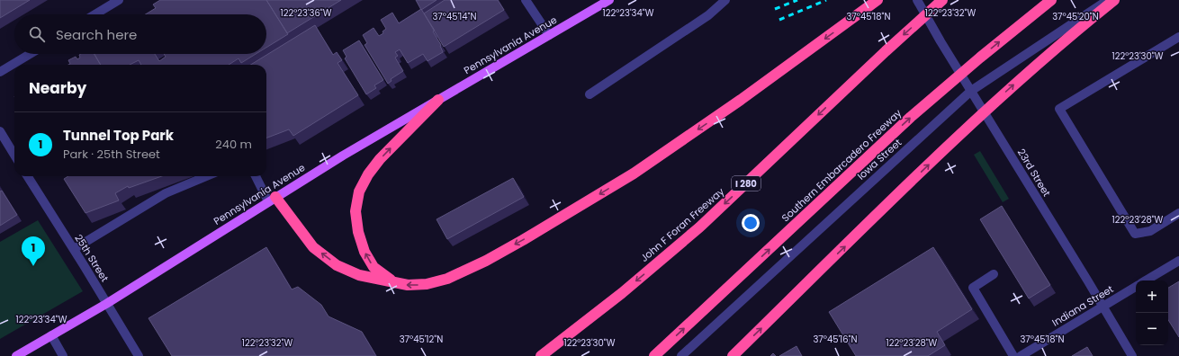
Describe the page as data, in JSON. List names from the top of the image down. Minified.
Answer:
{"streets":{"highway":["Southern Embarcadero Freeway","I 280","John F Foran Freeway"],"main road":["Pennsylvania Avenue"],"street":["Iowa Street","23rd Street","25th Street","Indiana Street"]},"crossings":[["Pennsylvania Avenue","25th Street"],["Iowa Street","23rd Street"],["23rd Street","Indiana Street"]],"page":{"search":"Search here","heading":"Nearby","list":[{"mark":"1","name":"Tunnel Top Park","note":"Park · 25th Street","value":"240 m"}],"pins":"1","map_buttons":["+","−"]},"coordinates":["122°23'36\"W","122°23'34\"W","122°23'32\"W","37°45'14\"N","37°45'18\"N","37°45'20\"N","122°23'30\"W","122°23'28\"W","37°45'12\"N","37°45'16\"N"]}
